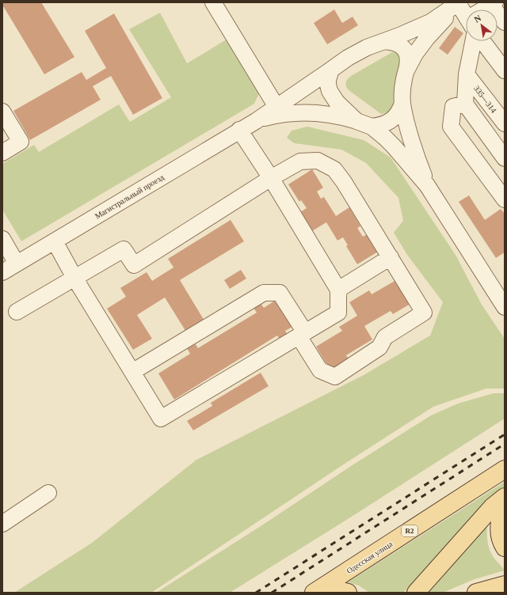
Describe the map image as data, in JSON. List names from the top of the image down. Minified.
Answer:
{"streets":{"main road":["R2","Одесская улица"],"street":["335---314","Магистральный проезд"]},"north":"top left"}
